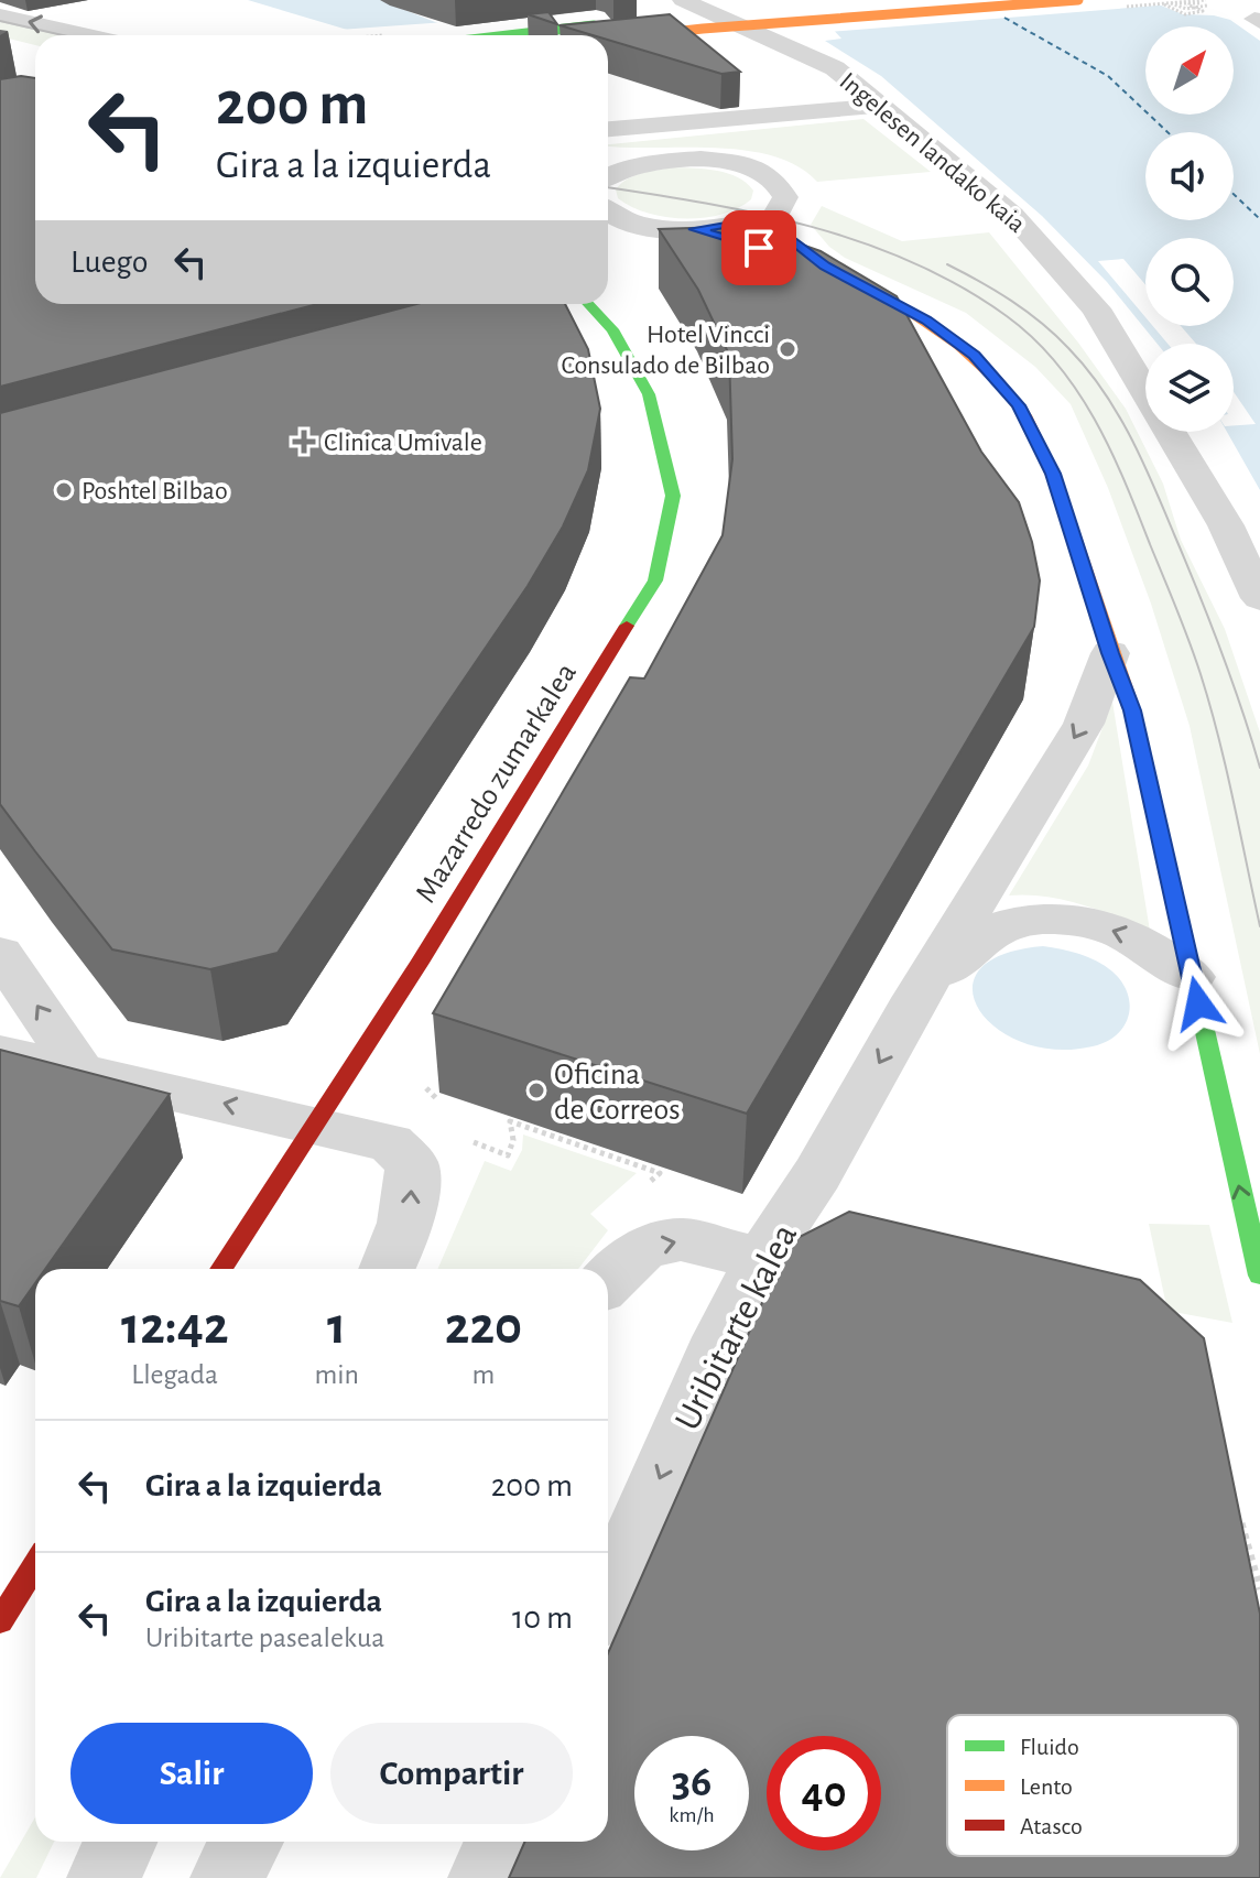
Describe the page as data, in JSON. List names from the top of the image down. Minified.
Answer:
{"streets":{"main road":["Mazarredo zumarkalea"],"street":["Ingelesen landako kaia","Uribitarte kalea"]},"one_way":["Uribitarte kalea"],"places":{"other":["Hotel Vincci Consulado de Bilbao","Poshtel Bilbao","Oficina de Correos"],"health":["Clinica Umivale"]},"legend":["Fluido","Lento","Atasco"],"north":"top right","page":{"turn":["200 m","Gira a la izquierda"],"then":"Luego","eta":["12:42","Llegada","1","min","220","m"],"list":[{"name":"Gira a la izquierda","value":"200 m"},{"name":"Gira a la izquierda","note":"Uribitarte pasealekua","value":"10 m"}],"buttons":["Salir","Compartir"],"speed":"36 km/h","limit":"40"}}
